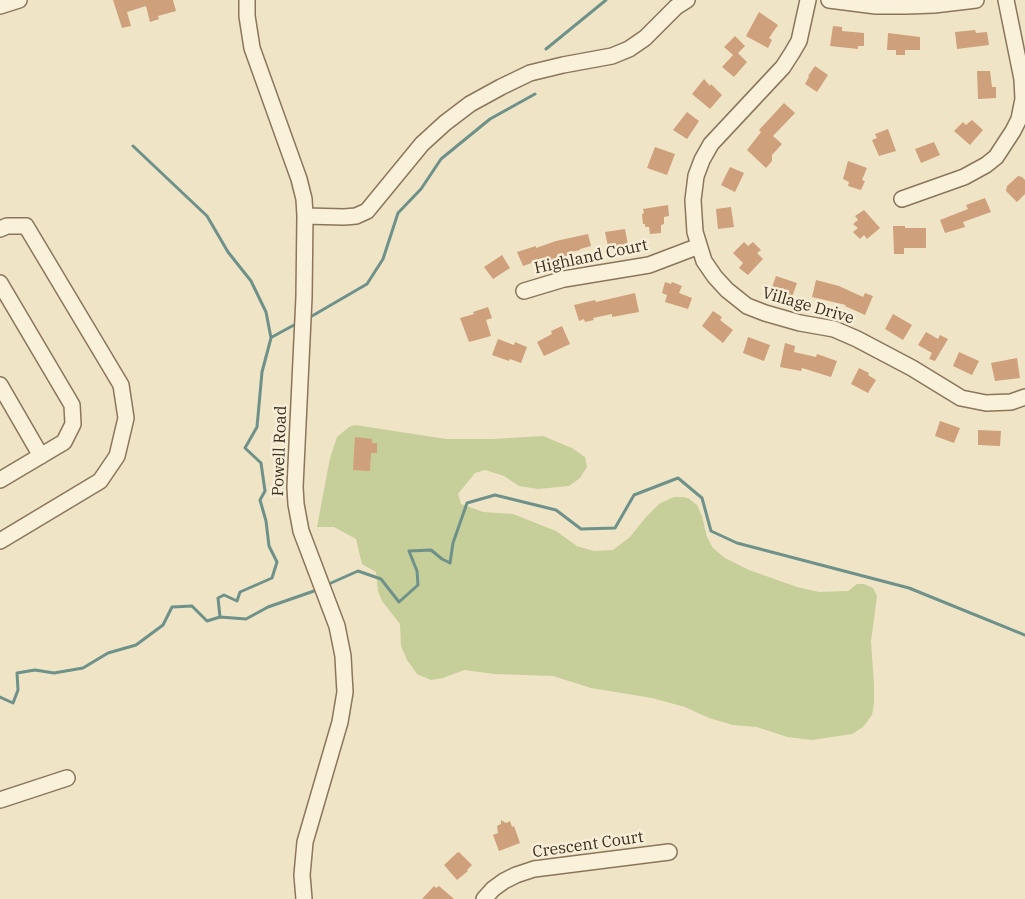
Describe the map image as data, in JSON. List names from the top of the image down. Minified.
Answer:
{"streets":{"street":["Highland Court","Village Drive","Powell Road","Crescent Court"]},"crossings":[["Highland Court","Village Drive"]]}
